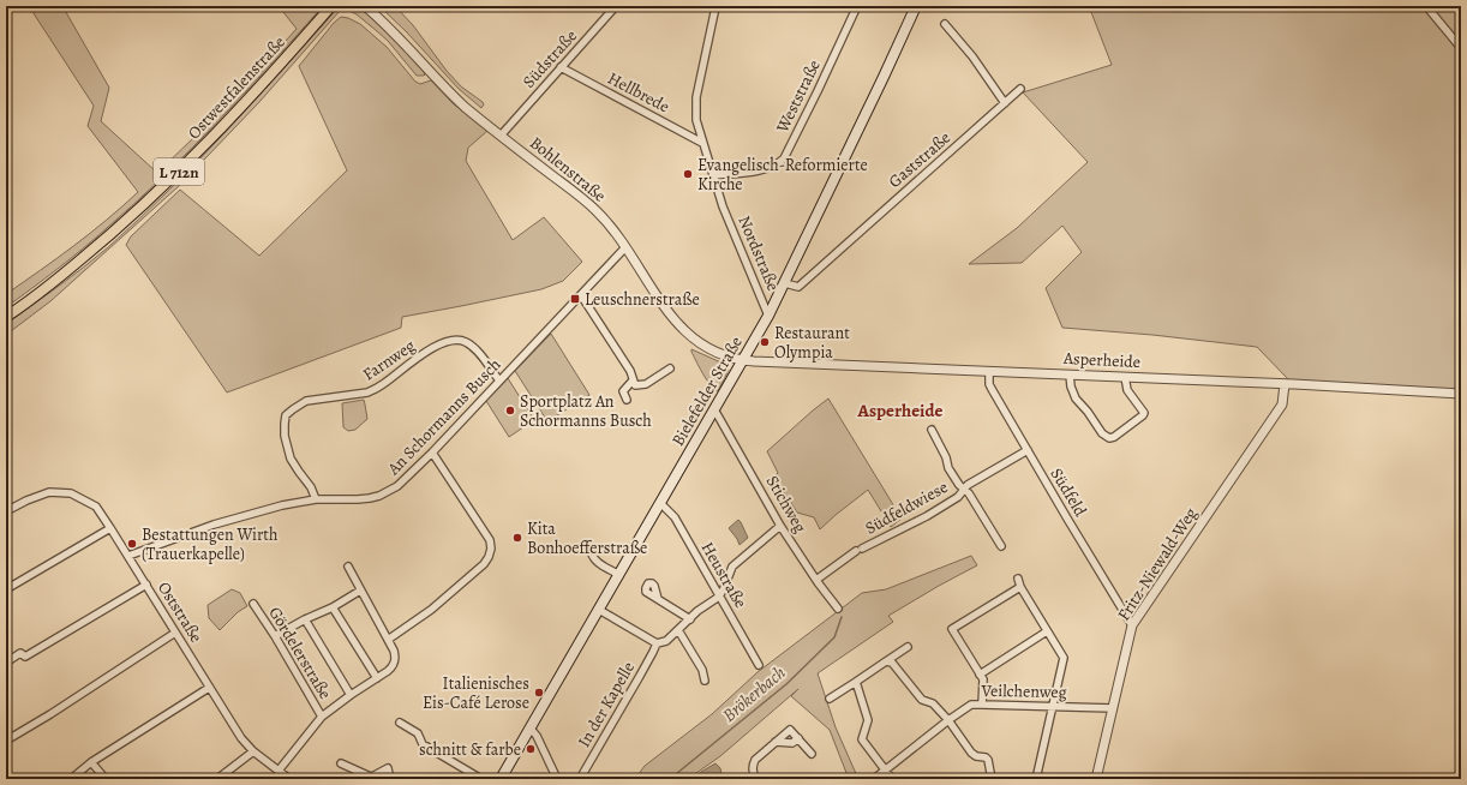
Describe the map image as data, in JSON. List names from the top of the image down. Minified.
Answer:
{"streets":{"main road":["Ostwestfalenstraße","L 712n","Bielefelder Straße"],"street":["Südstraße","Hellbrede","Weststraße","Gaststraße","Bohlenstraße","Nordstraße","Farnweg","Asperheide","An Schormanns Busch","Südfeld","Stichweg","Südfeldwiese","Fritz-Niewald-Weg","Heustraße","Oststraße","Gördelerstraße","Veilchenweg","In der Kapelle"]},"crossings":[["Südstraße","Hellbrede"],["Südstraße","Bohlenstraße"],["Hellbrede","Nordstraße"],["Weststraße","Nordstraße"],["Gaststraße","Bielefelder Straße"],["Bohlenstraße","Asperheide"],["Bohlenstraße","Bielefelder Straße"],["Bohlenstraße","An Schormanns Busch"],["Nordstraße","Bielefelder Straße"],["Farnweg","An Schormanns Busch"],["Asperheide","Bielefelder Straße"],["Asperheide","Südfeld"],["Asperheide","Fritz-Niewald-Weg"],["Bielefelder Straße","Stichweg"],["Bielefelder Straße","Heustraße"],["An Schormanns Busch","Oststraße"],["Südfeld","Südfeldwiese"],["Südfeld","Fritz-Niewald-Weg"],["Stichweg","Südfeldwiese"],["Fritz-Niewald-Weg","Veilchenweg"]],"districts":["Asperheide"],"water":["Brökerbach"],"places":{"other":["Evangelisch-Reformierte Kirche","Restaurant Olympia","Sportplatz An Schormanns Busch","Kita Bonhoefferstraße","Bestattungen Wirth (Trauerkapelle)","Italienisches Eis-Café Lerose","schnitt & farbe"],"transit":["Leuschnerstraße"]}}
